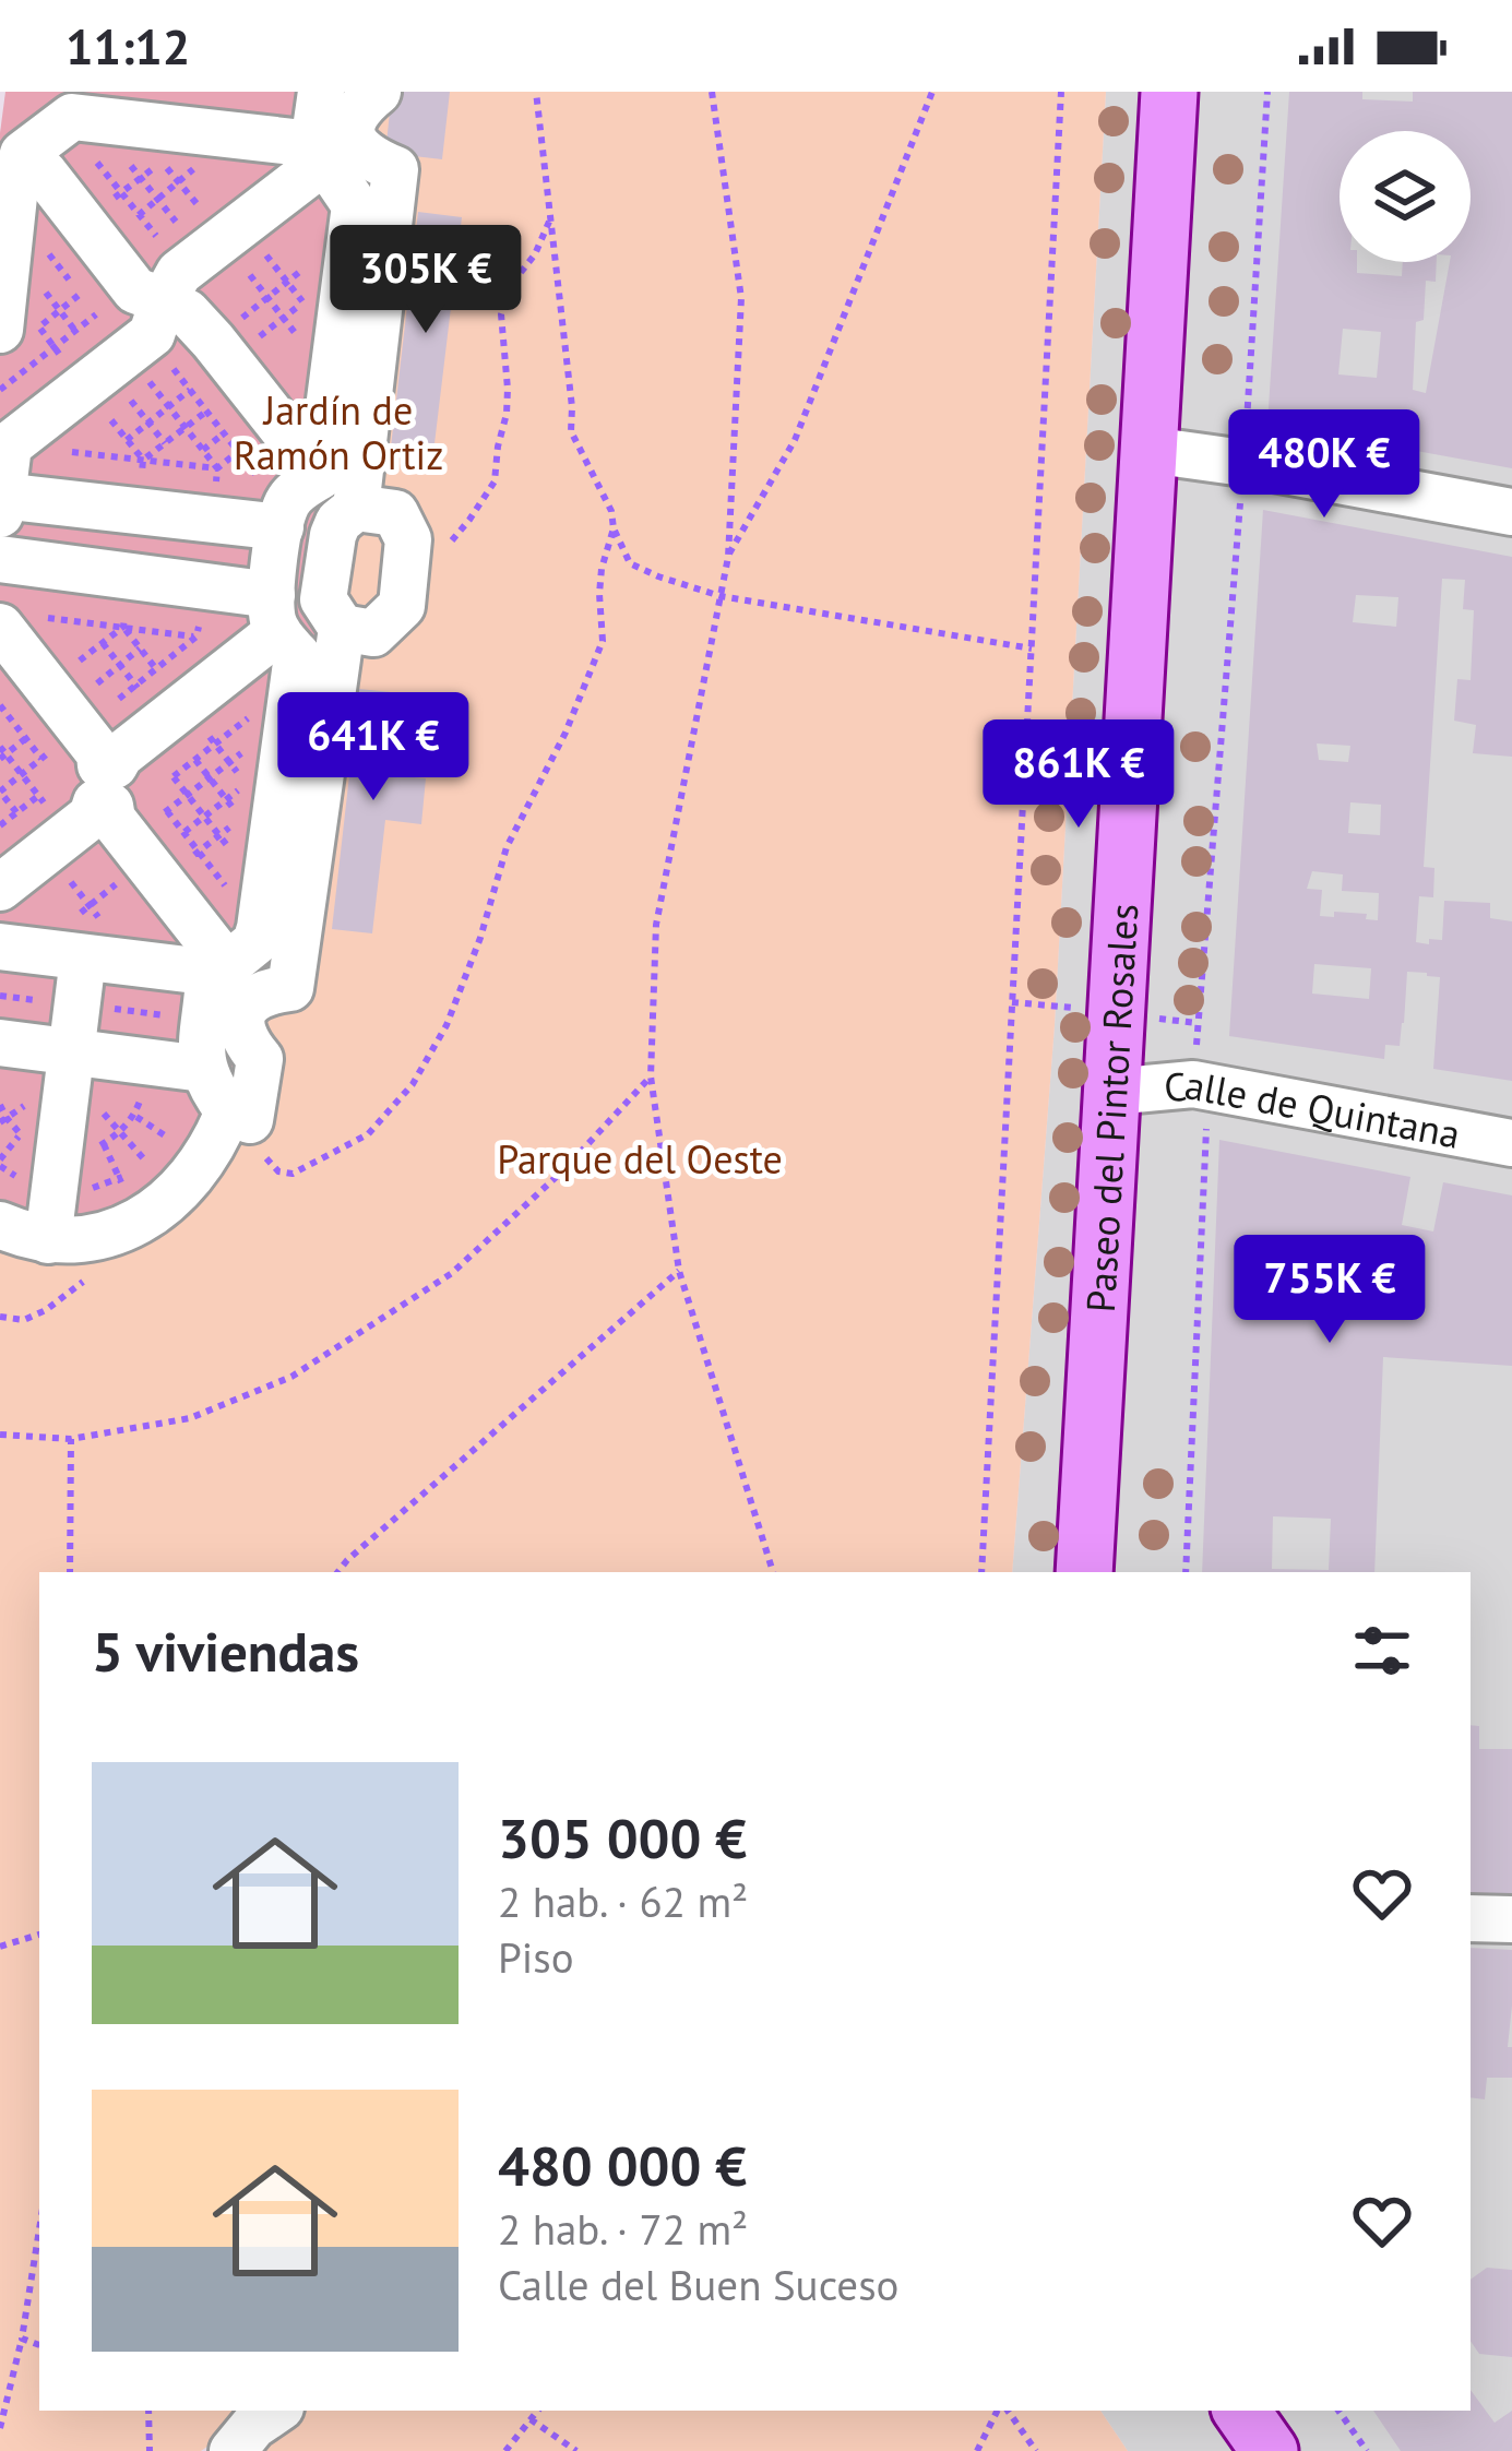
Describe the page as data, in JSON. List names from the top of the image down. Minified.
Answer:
{"streets":{"main road":["Paseo del Pintor Rosales"],"street":["Calle de Quintana"]},"crossings":[["Paseo del Pintor Rosales","Calle de Quintana"]],"parks":["Jardín de Ramón Ortiz","Parque del Oeste"],"page":{"status":"11:12","price":["305K €","480K €","641K €","861K €","755K €"],"heading":"5 viviendas","list":[{"name":"305 000 €","note":"2 hab. · 62 m² · Piso"},{"name":"480 000 €","note":"2 hab. · 72 m² · Calle del Buen Suceso"}]}}
